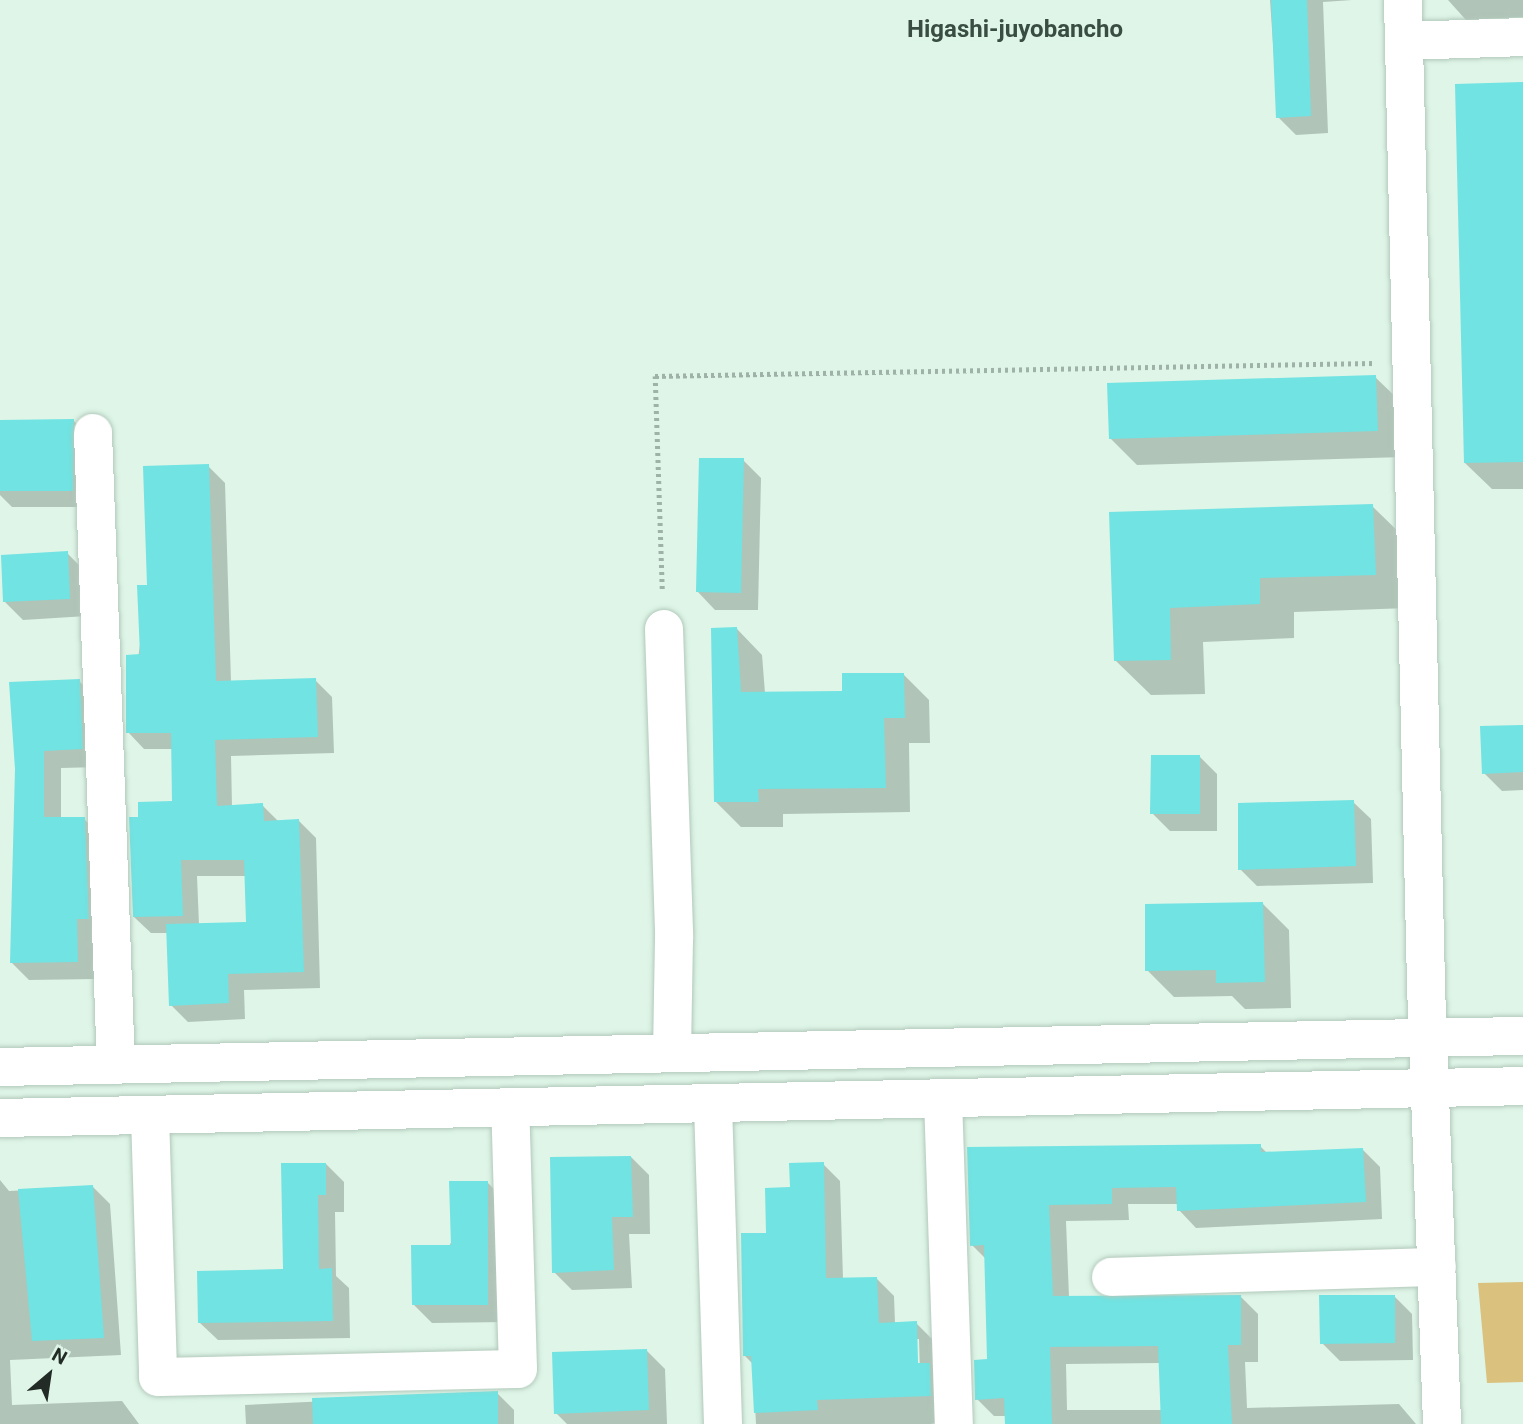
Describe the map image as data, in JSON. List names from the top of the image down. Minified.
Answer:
{"districts":["Higashi-juyobancho"],"north":"top right"}
